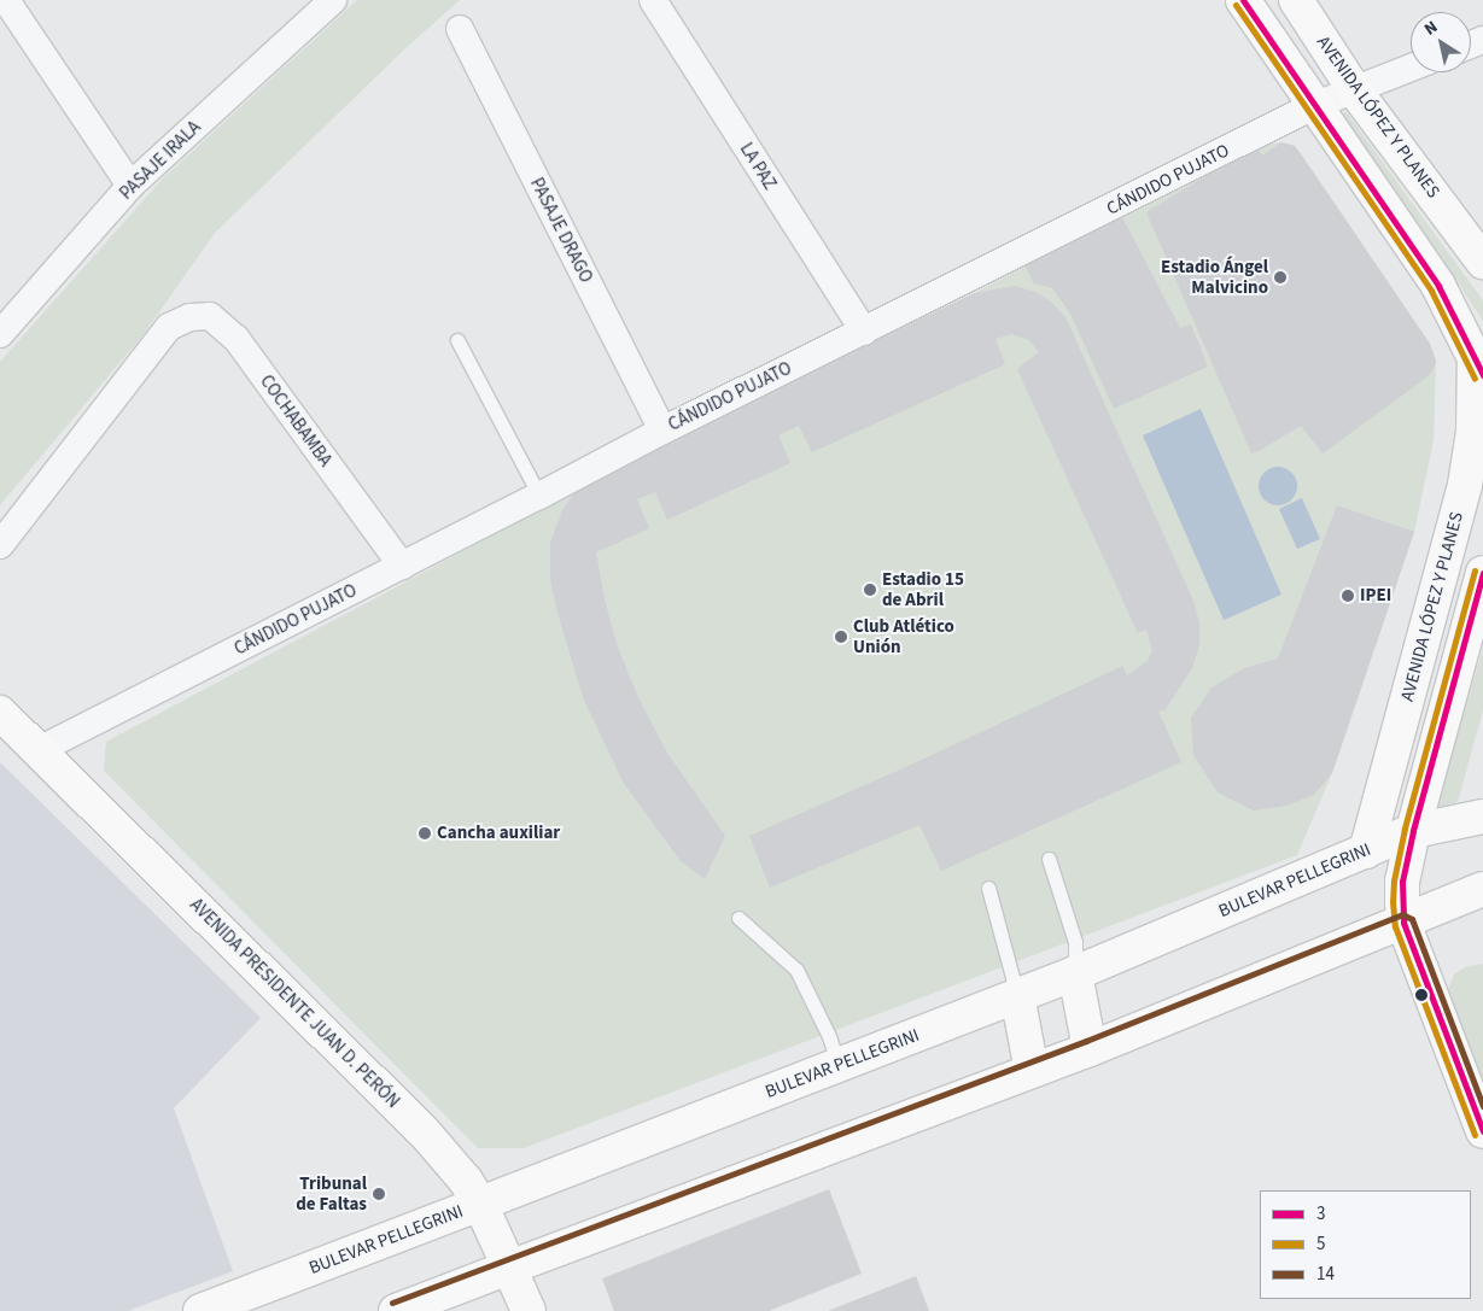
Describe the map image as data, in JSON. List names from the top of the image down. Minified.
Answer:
{"streets":{"main road":["AVENIDA LÓPEZ Y PLANES","BULEVAR PELLEGRINI","AVENIDA PRESIDENTE JUAN D. PERÓN"],"street":["PASAJE IRALA","LA PAZ","CÁNDIDO PUJATO","PASAJE DRAGO","COCHABAMBA"]},"crossings":[["AVENIDA LÓPEZ Y PLANES","CÁNDIDO PUJATO"],["AVENIDA LÓPEZ Y PLANES","BULEVAR PELLEGRINI"],["LA PAZ","CÁNDIDO PUJATO"],["CÁNDIDO PUJATO","PASAJE DRAGO"],["CÁNDIDO PUJATO","COCHABAMBA"],["CÁNDIDO PUJATO","AVENIDA PRESIDENTE JUAN D. PERÓN"],["BULEVAR PELLEGRINI","AVENIDA PRESIDENTE JUAN D. PERÓN"]],"places":["Estadio Ángel Malvicino","Estadio 15 de Abril","IPEI","Club Atlético Unión","Cancha auxiliar","Tribunal de Faltas"],"lines":["transit line 3","transit line 5","transit line 14"],"legend":["3","5","14"],"north":"top left"}
